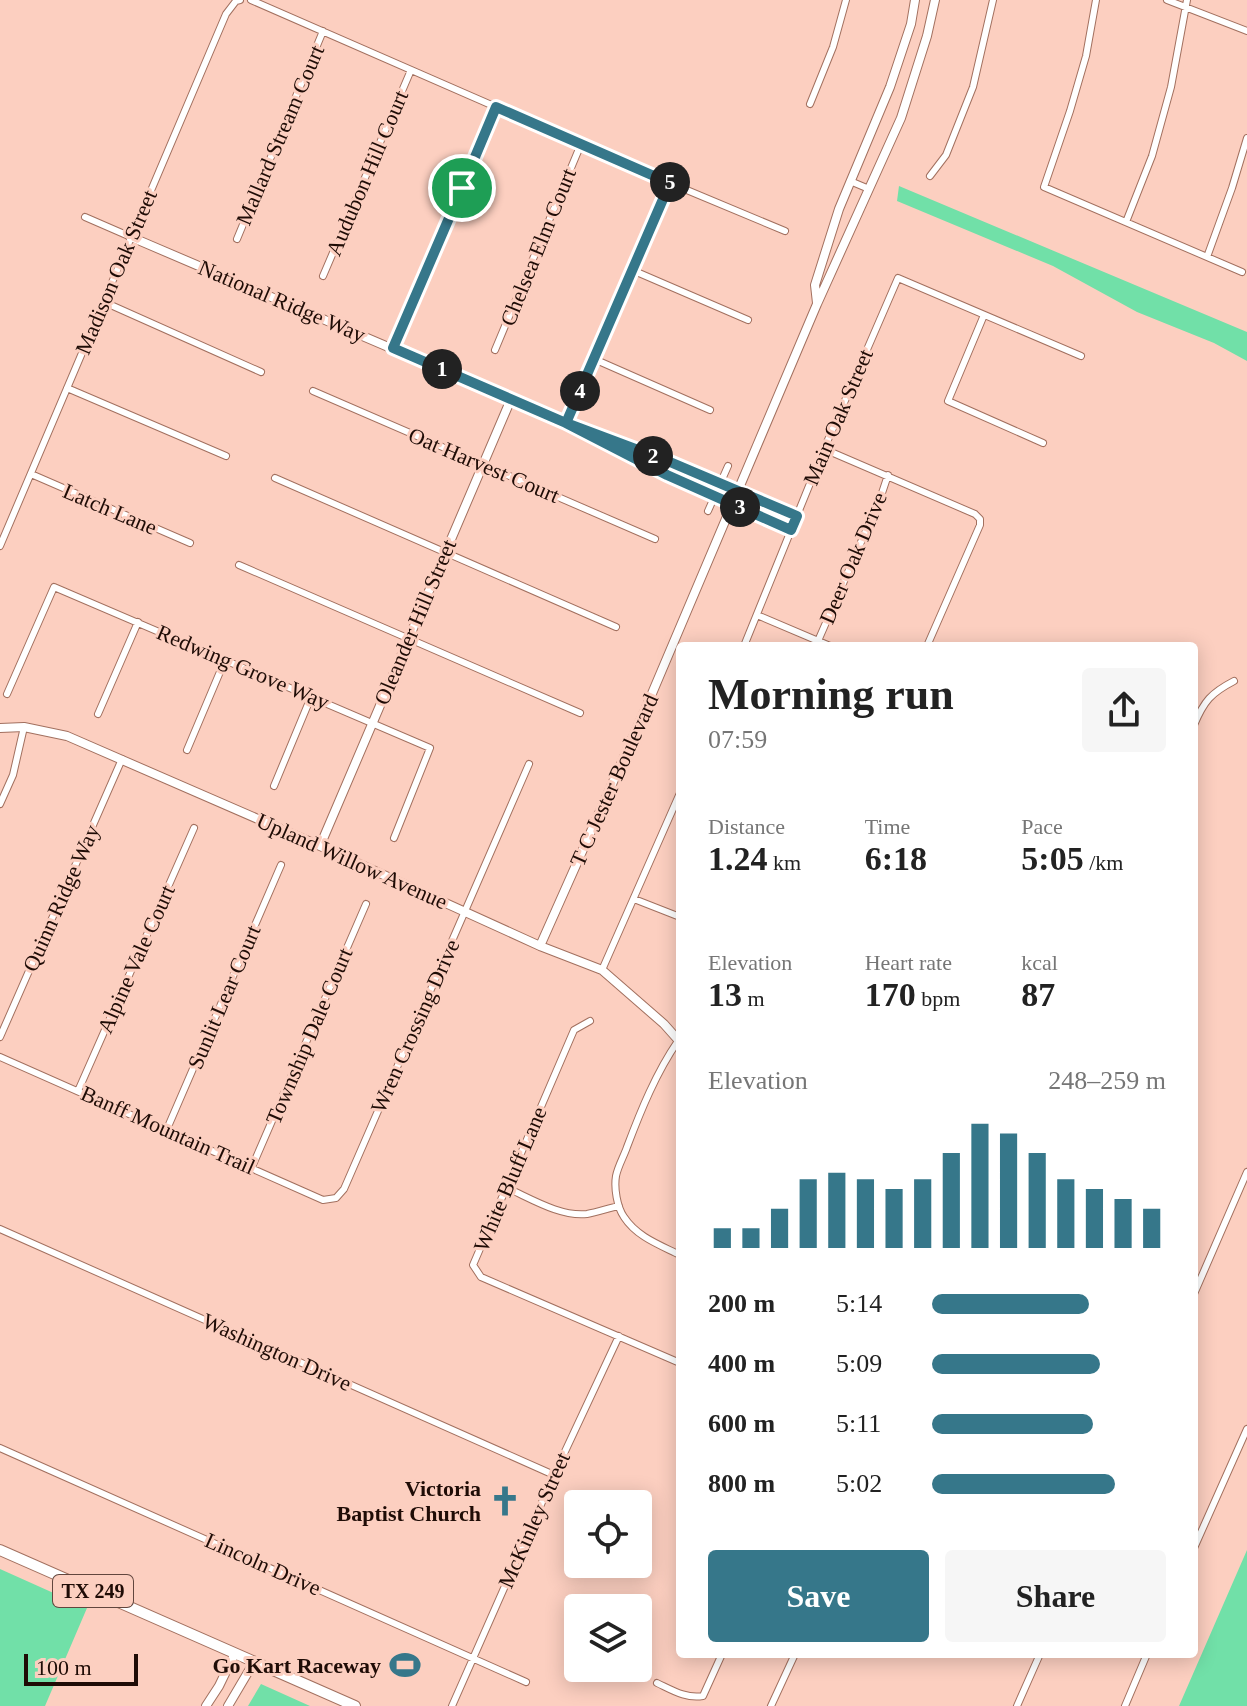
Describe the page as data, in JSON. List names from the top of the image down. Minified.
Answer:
{"streets":{"main road":["TX 249"],"street":["Mallard Stream Court","Audubon Hill Court","Chelsea Elm Court","Madison Oak Street","National Ridge Way","Main Oak Street","Oat Harvest Court","Latch Lane","Deer Oak Drive","Oleander Hill Street","Redwing Grove Way","T C Jester Boulevard","Upland Willow Avenue","Quinn Ridge Way","Alpine Vale Court","Sunlit Lear Court","Wren Crossing Drive","Township Dale Court","Banff Mountain Trail","White Bluff Lane","Washington Drive","McKinley Street","Lincoln Drive"]},"crossings":[["Madison Oak Street","National Ridge Way"],["Madison Oak Street","Latch Lane"],["National Ridge Way","Main Oak Street"],["National Ridge Way","Oleander Hill Street"],["National Ridge Way","T C Jester Boulevard"],["Oat Harvest Court","Oleander Hill Street"],["Oleander Hill Street","Redwing Grove Way"],["Oleander Hill Street","Upland Willow Avenue"],["T C Jester Boulevard","Upland Willow Avenue"],["Upland Willow Avenue","Quinn Ridge Way"],["Upland Willow Avenue","Wren Crossing Drive"],["Alpine Vale Court","Banff Mountain Trail"],["Sunlit Lear Court","Banff Mountain Trail"],["Wren Crossing Drive","Banff Mountain Trail"],["Township Dale Court","Banff Mountain Trail"],["White Bluff Lane","McKinley Street"],["Washington Drive","McKinley Street"],["McKinley Street","Lincoln Drive"]],"places":{"church":["Victoria Baptist Church"],"sports":["Go Kart Raceway"]},"scale_bar":"100 m","page":{"pins":["5","1","4","2","3"],"heading":["Morning run","07:59"],"stats":[["Distance","1.24 km"],["Time","6:18"],["Pace","5:05 /km"],["Elevation","13 m"],["Heart rate","170 bpm"],["kcal","87"]],"chart":["Elevation","248–259 m"],"list":[{"name":"200 m","note":"5:14"},{"name":"400 m","note":"5:09"},{"name":"600 m","note":"5:11"},{"name":"800 m","note":"5:02"}],"buttons":["Save","Share"],"scale":"100 m"}}
